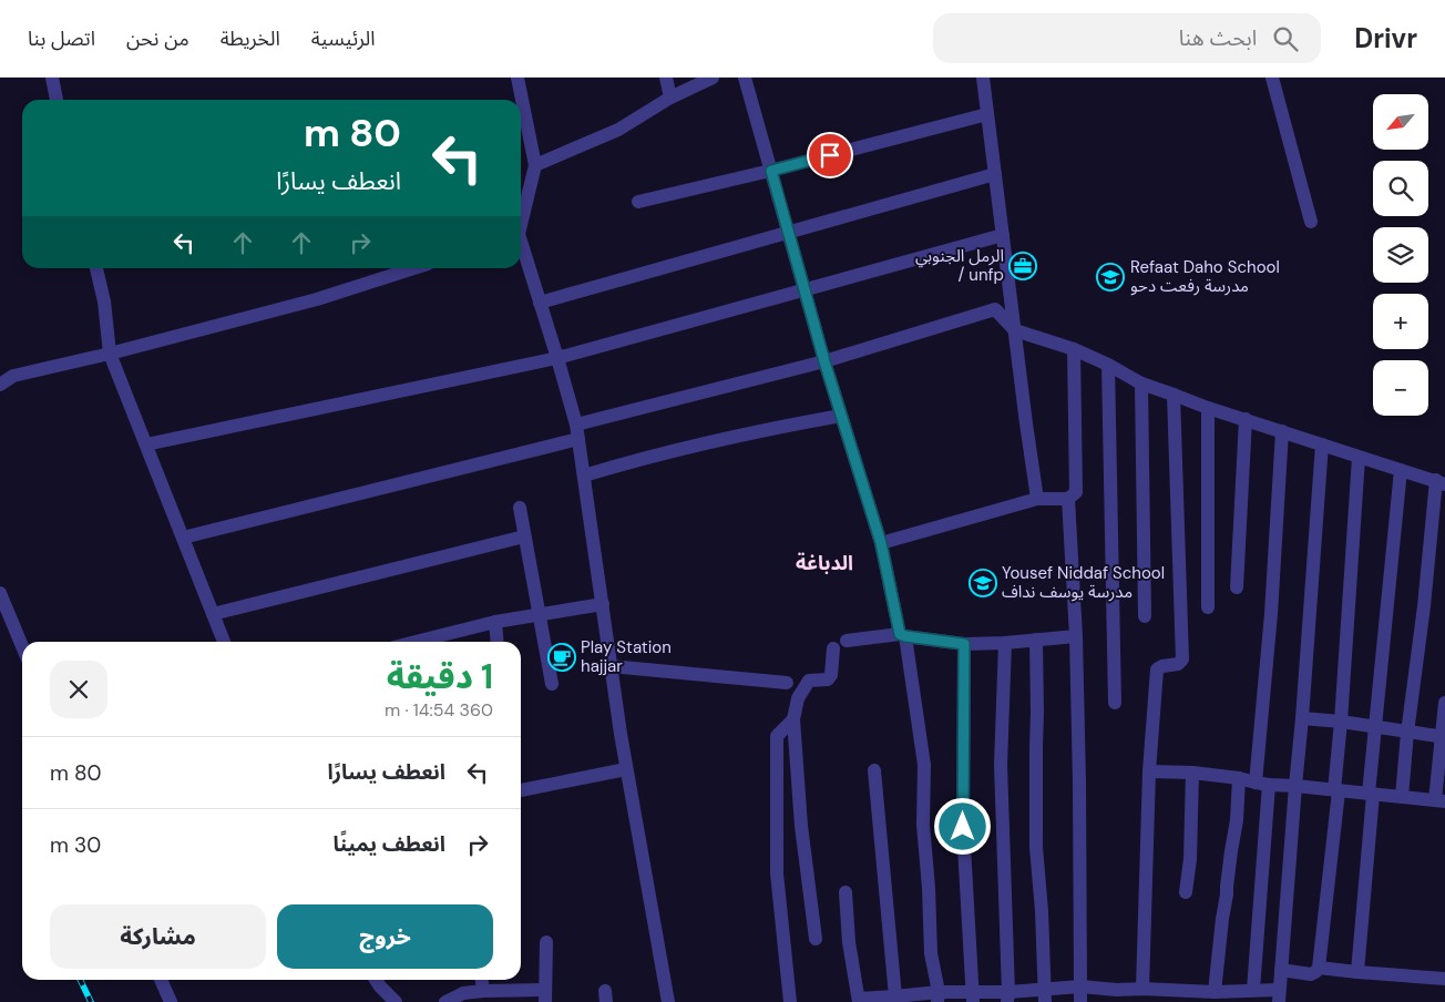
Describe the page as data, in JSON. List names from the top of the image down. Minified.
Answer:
{"districts":["الدباغة"],"places":{"office":["الرمل الجنوبي / unfp"],"school or university":["Refaat Daho School مدرسة رفعت دحو","Yousef Niddaf School مدرسة يوسف نداف"],"cafe":["Play Station hajjar"]},"north":"bottom left","page":{"header":"Drivr","search":"ابحث هنا","nav":["الرئيسية","الخريطة","من نحن","اتصل بنا"],"map_buttons":["+","−"],"turn":["80 m","انعطف يسارًا"],"heading":["1 دقيقة","360 m · 14:54"],"list":[{"name":"انعطف يسارًا","value":"80 m"},{"name":"انعطف يمينًا","value":"30 m"}],"buttons":["خروج","مشاركة"]}}
